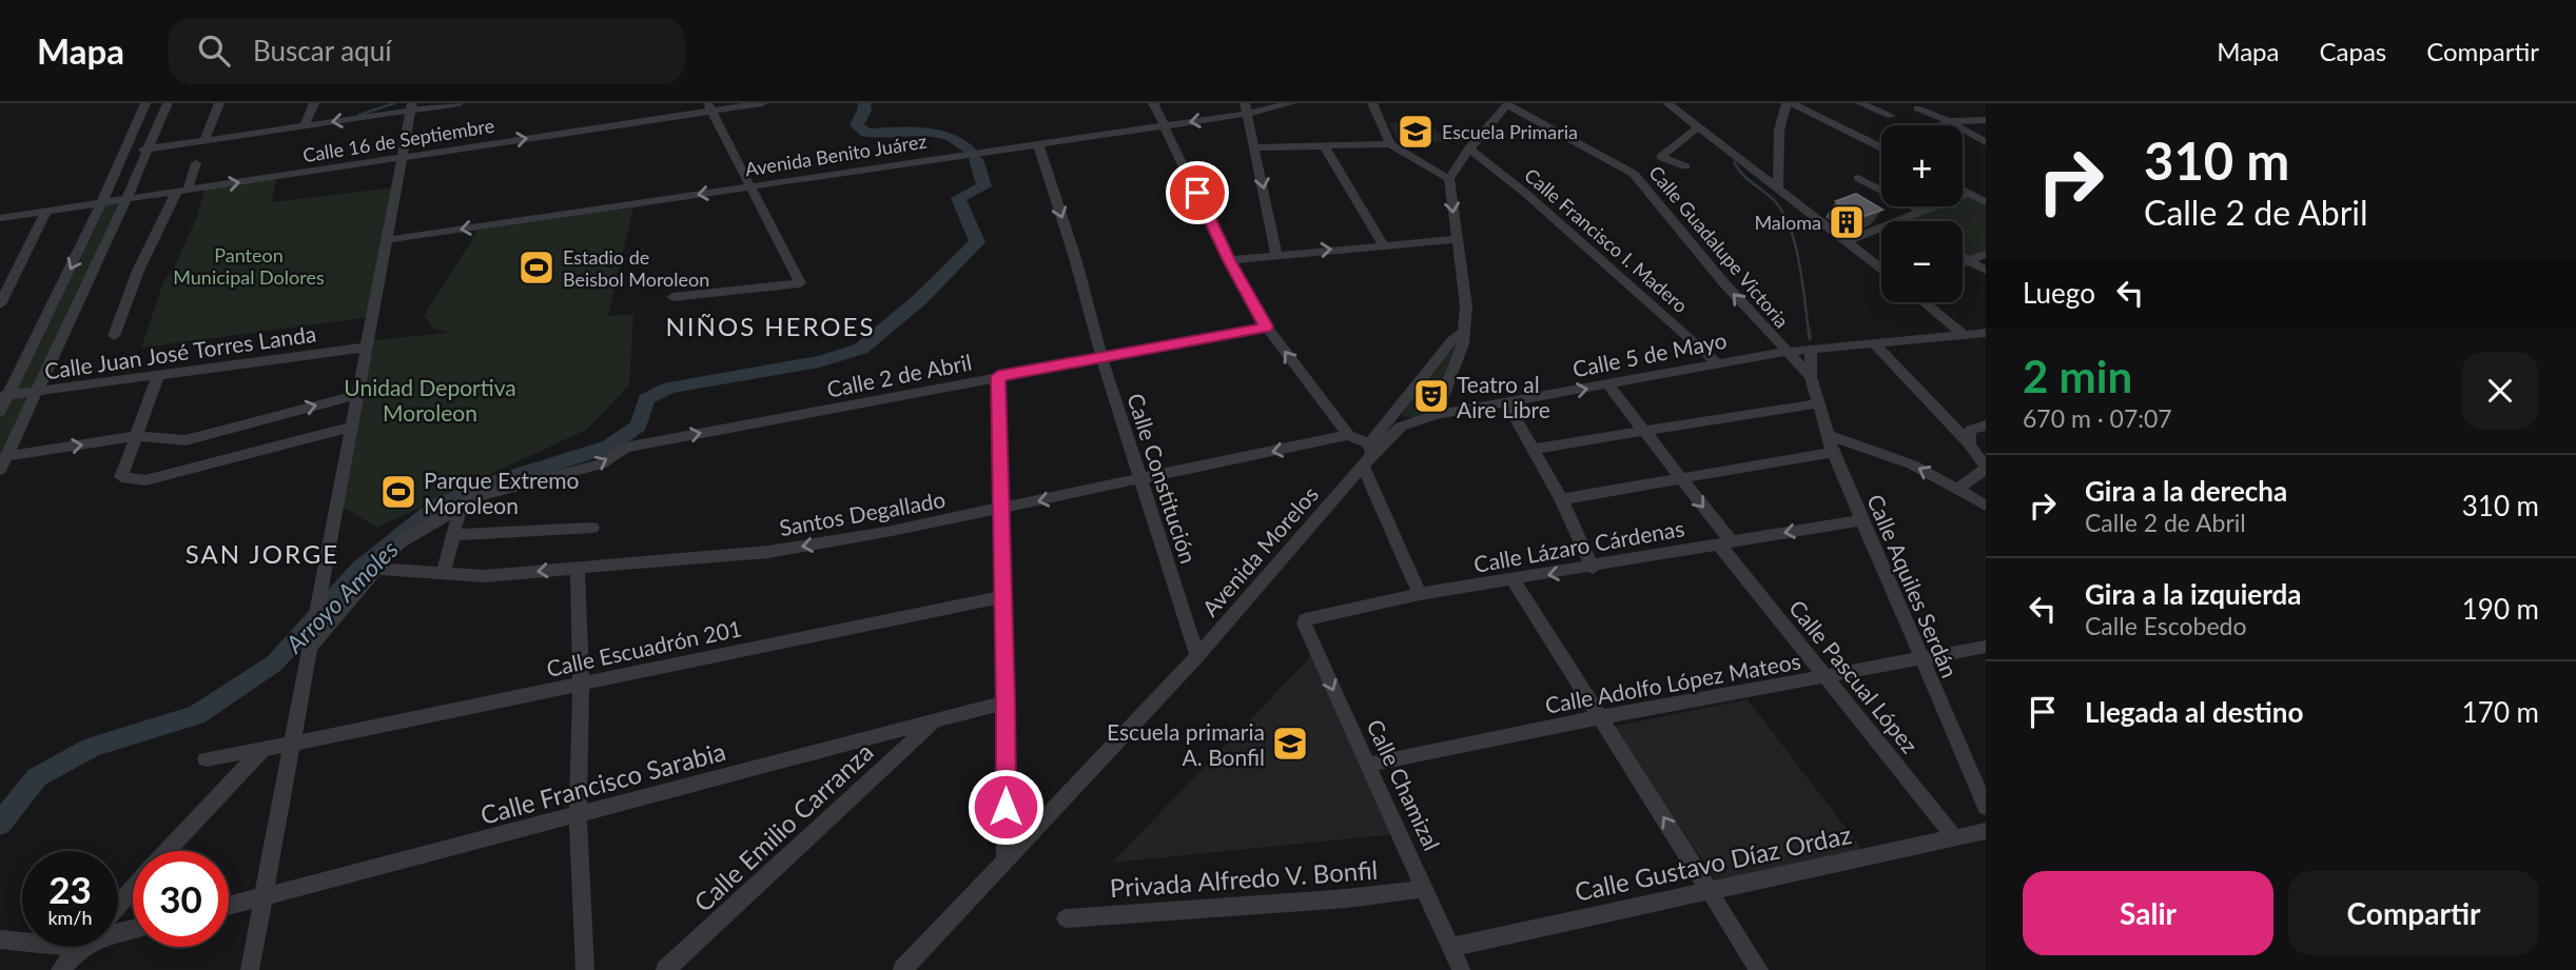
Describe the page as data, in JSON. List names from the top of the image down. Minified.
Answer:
{"streets":{"street":["Calle 16 de Septiembre","Avenida Benito Juárez","Calle Francisco I. Madero","Calle Guadalupe Victoria","Calle Juan José Torres Landa","Calle 5 de Mayo","Calle 2 de Abril","Calle Constitución","Santos Degallado","Calle Lázaro Cárdenas","Avenida Morelos","Calle Aquiles Serdán","Calle Escuadrón 201","Calle Pascual López","Calle Adolfo López Mateos","Calle Francisco Sarabia","Calle Chamizal","Calle Emilio Carranza","Calle Gustavo Díaz Ordaz","Privada Alfredo V. Bonfil"]},"crossings":[["Avenida Benito Juárez","Calle Constitución"],["Calle Francisco I. Madero","Calle 5 de Mayo"],["Calle Guadalupe Victoria","Calle 5 de Mayo"],["Calle Guadalupe Victoria","Calle Aquiles Serdán"],["Calle 5 de Mayo","Avenida Morelos"],["Calle 5 de Mayo","Calle Aquiles Serdán"],["Calle 5 de Mayo","Calle Pascual López"],["Calle 2 de Abril","Calle Constitución"],["Calle 2 de Abril","Santos Degallado"],["Calle Constitución","Santos Degallado"],["Calle Constitución","Avenida Morelos"],["Calle Lázaro Cárdenas","Calle Aquiles Serdán"],["Calle Lázaro Cárdenas","Calle Pascual López"],["Calle Lázaro Cárdenas","Calle Chamizal"],["Calle Aquiles Serdán","Calle Adolfo López Mateos"],["Calle Pascual López","Calle Adolfo López Mateos"],["Calle Pascual López","Calle Gustavo Díaz Ordaz"],["Calle Adolfo López Mateos","Calle Chamizal"],["Calle Francisco Sarabia","Calle Emilio Carranza"],["Calle Chamizal","Calle Gustavo Díaz Ordaz"],["Calle Chamizal","Privada Alfredo V. Bonfil"]],"one_way":["Avenida Benito Juárez","Calle 2 de Abril","Santos Degallado","Calle Chamizal"],"districts":["NIÑOS HEROES","SAN JORGE"],"water":["Arroyo Amoles"],"parks":["Panteon Municipal Dolores","Unidad Deportiva Moroleon"],"places":{"school or university":["Escuela Primaria","Escuela primaria A. Bonfil"],"building":["Maloma"],"sports":["Estadio de Beisbol Moroleon","Parque Extremo Moroleon"],"theatre":["Teatro al Aire Libre"]},"page":{"header":"Mapa","search":"Buscar aquí","nav":["Mapa","Capas","Compartir"],"turn":["310 m","Calle 2 de Abril"],"map_buttons":["+","−"],"then":"Luego","heading":["2 min","670 m · 07:07"],"list":[{"name":"Gira a la derecha","note":"Calle 2 de Abril","value":"310 m"},{"name":"Gira a la izquierda","note":"Calle Escobedo","value":"190 m"},{"name":"Llegada al destino","value":"170 m"}],"speed":"23 km/h","limit":"30","buttons":["Salir","Compartir"]}}
